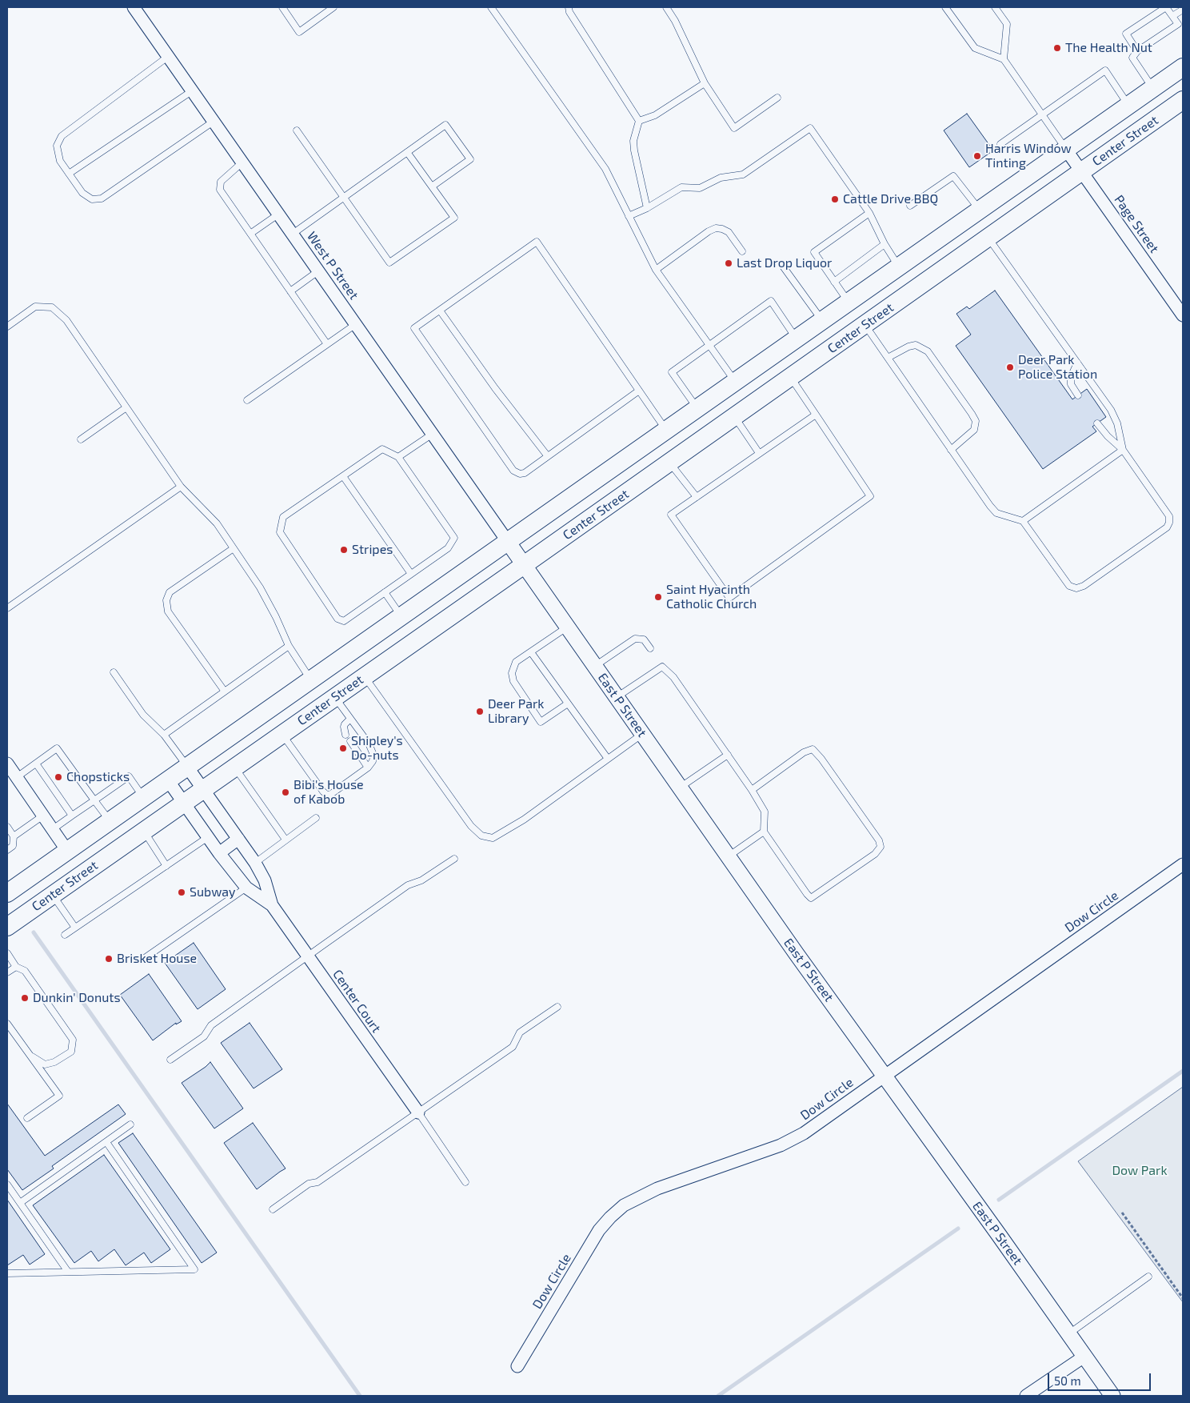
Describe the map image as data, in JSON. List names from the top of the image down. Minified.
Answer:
{"streets":{"main road":["Center Street"],"street":["Page Street","West P Street","East P Street","Dow Circle","Center Court"]},"crossings":[["Center Street","Page Street"],["Center Street","West P Street"],["Center Street","East P Street"],["Center Street","Center Court"],["West P Street","East P Street"],["East P Street","Dow Circle"]],"parks":["Dow Park"],"places":["The Health Nut","Harris Window Tinting","Cattle Drive BBQ","Last Drop Liquor","Deer Park Police Station","Stripes","Saint Hyacinth Catholic Church","Deer Park Library","Shipley's Do-nuts","Chopsticks","Bibi's House of Kabob","Subway","Brisket House","Dunkin' Donuts"],"scale_bar":"50 m"}
